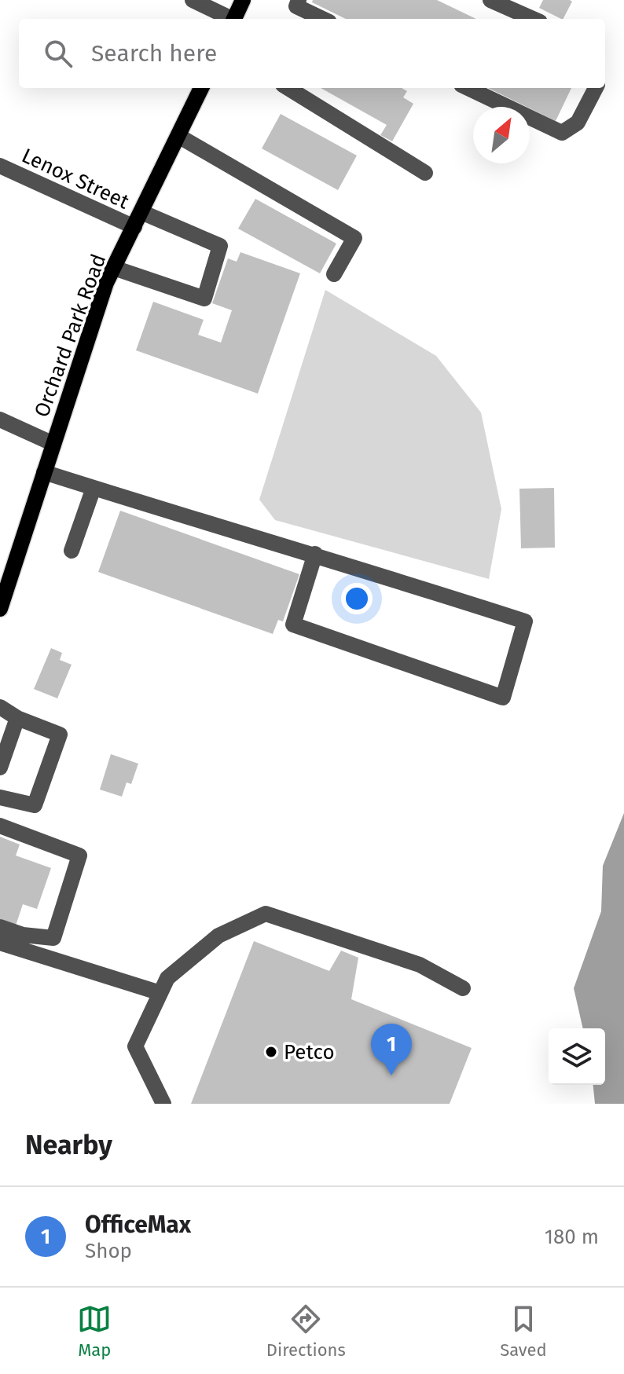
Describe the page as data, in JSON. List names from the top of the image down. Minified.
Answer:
{"streets":{"main road":["Orchard Park Road"],"street":["Lenox Street"]},"crossings":[["Lenox Street","Orchard Park Road"]],"places":["Petco"],"north":"top right","page":{"search":"Search here","pins":"1","heading":"Nearby","list":[{"mark":"1","name":"OfficeMax","note":"Shop","value":"180 m"}],"nav":["Map","Directions","Saved"]}}
